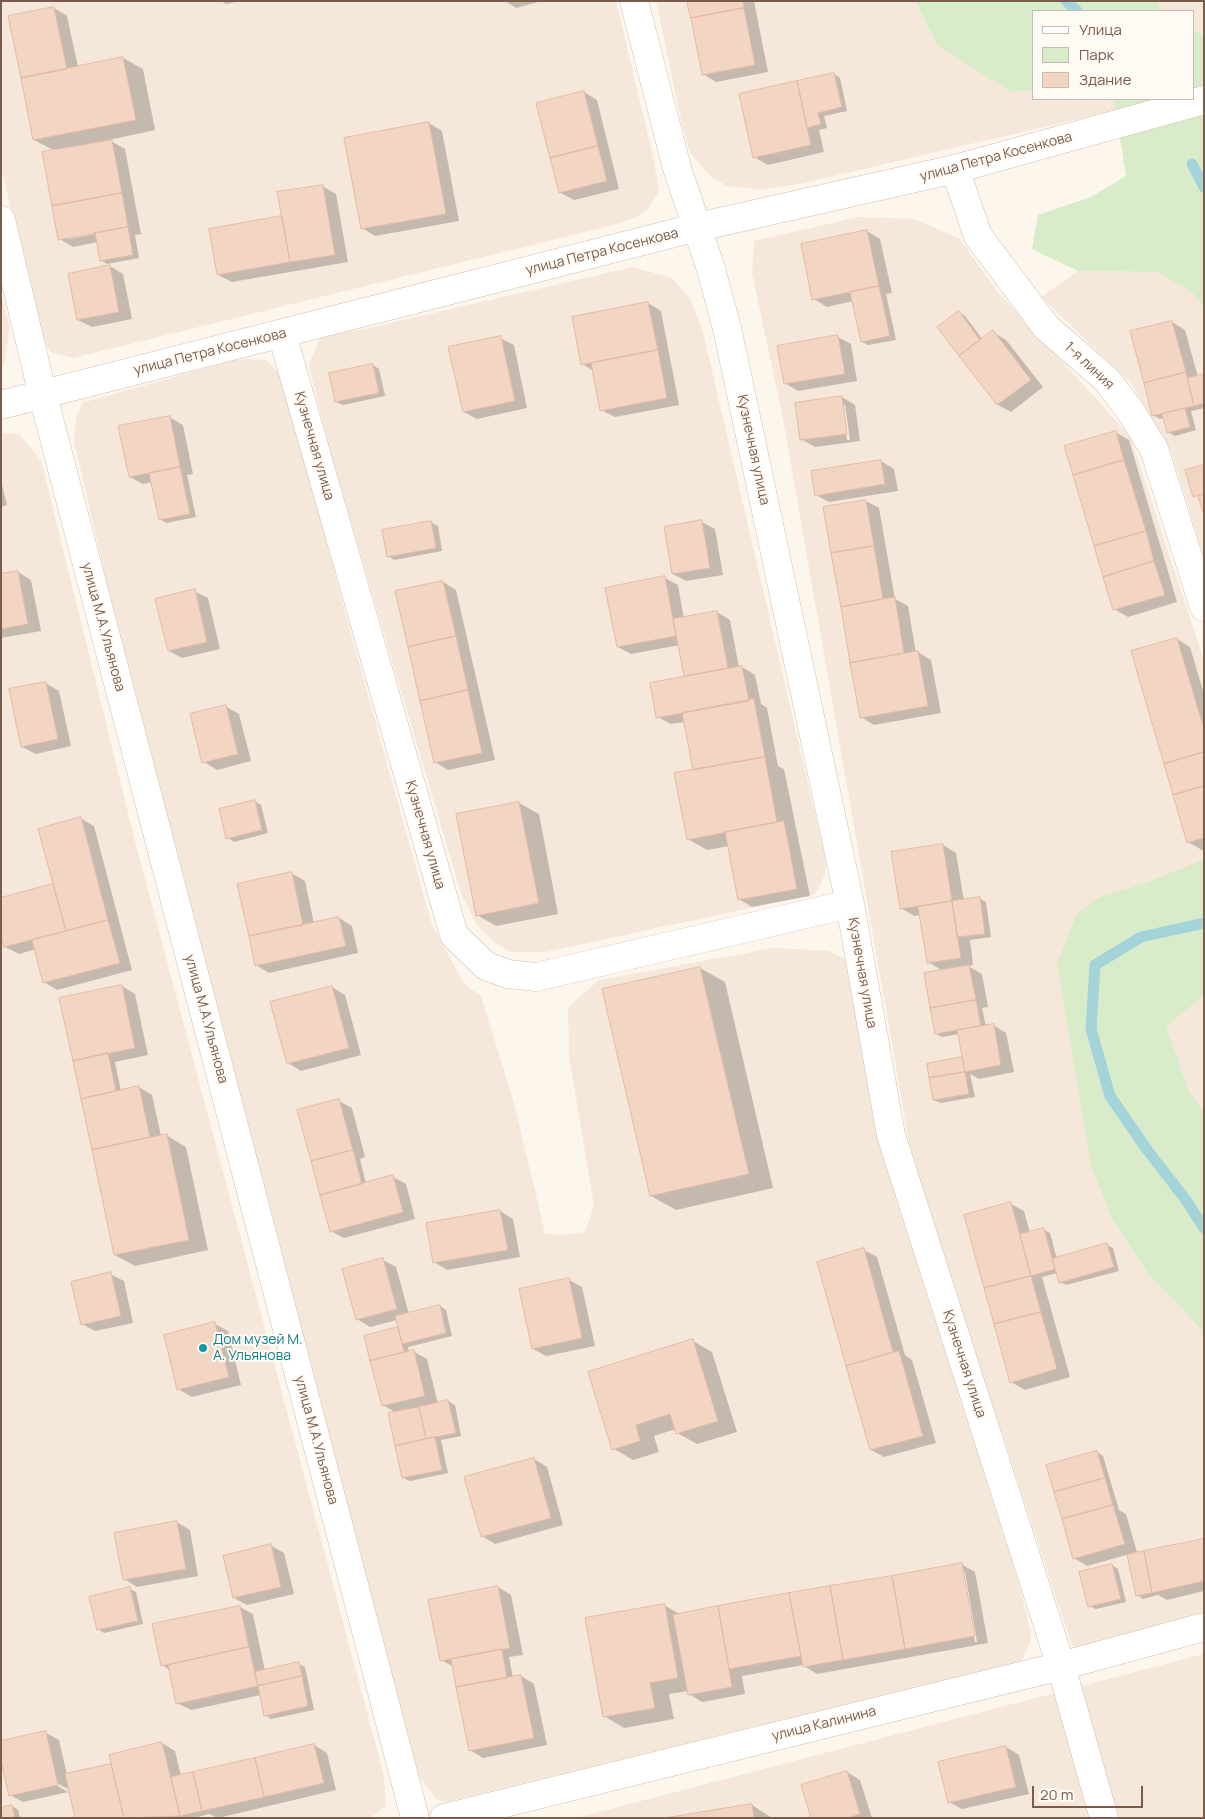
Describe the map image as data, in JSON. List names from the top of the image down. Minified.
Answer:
{"streets":{"street":["улица Петра Косенкова","1-я линия","Кузнечная улица","улица М.А.Ульянова","улица Калинина"]},"crossings":[["улица Петра Косенкова","1-я линия"],["улица Петра Косенкова","Кузнечная улица"],["улица Петра Косенкова","улица М.А.Ульянова"],["Кузнечная улица","улица Калинина"]],"places":["Дом музей М. А. Ульянова"],"legend":["Улица","Парк","Здание"],"scale_bar":"20 m"}
